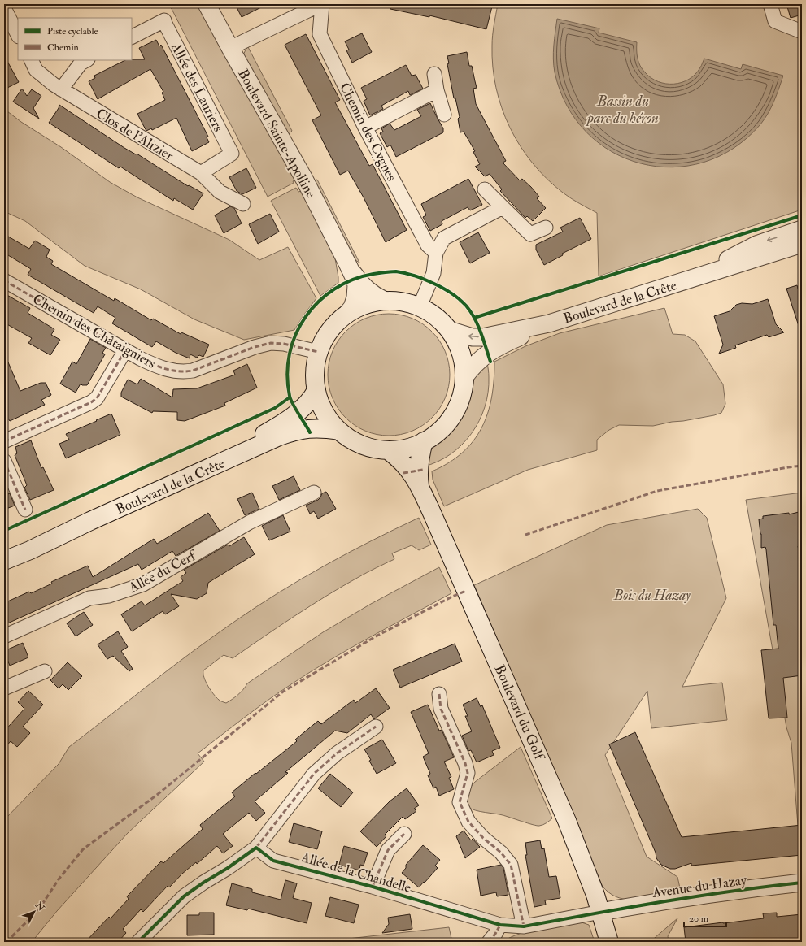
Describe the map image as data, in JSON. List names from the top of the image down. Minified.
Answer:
{"streets":{"main road":["Boulevard de la Crête","Boulevard du Golf"],"street":["Allée des Lauriers","Chemin des Cygnes","Boulevard Sainte-Apolline","Clos de l'Alizier","Chemin des Châtaigniers","Allée du Cerf","Allée de la Chandelle","Avenue du Hazay"]},"crossings":[["Allée des Lauriers","Clos de l'Alizier"],["Chemin des Cygnes","Boulevard Sainte-Apolline"],["Boulevard du Golf","Allée de la Chandelle"],["Boulevard du Golf","Avenue du Hazay"],["Allée de la Chandelle","Avenue du Hazay"]],"water":["Bassin du parc du héron"],"parks":["Bois du Hazay"],"legend":["Piste cyclable","Chemin"],"scale_bar":"20 m","north":"top right"}
